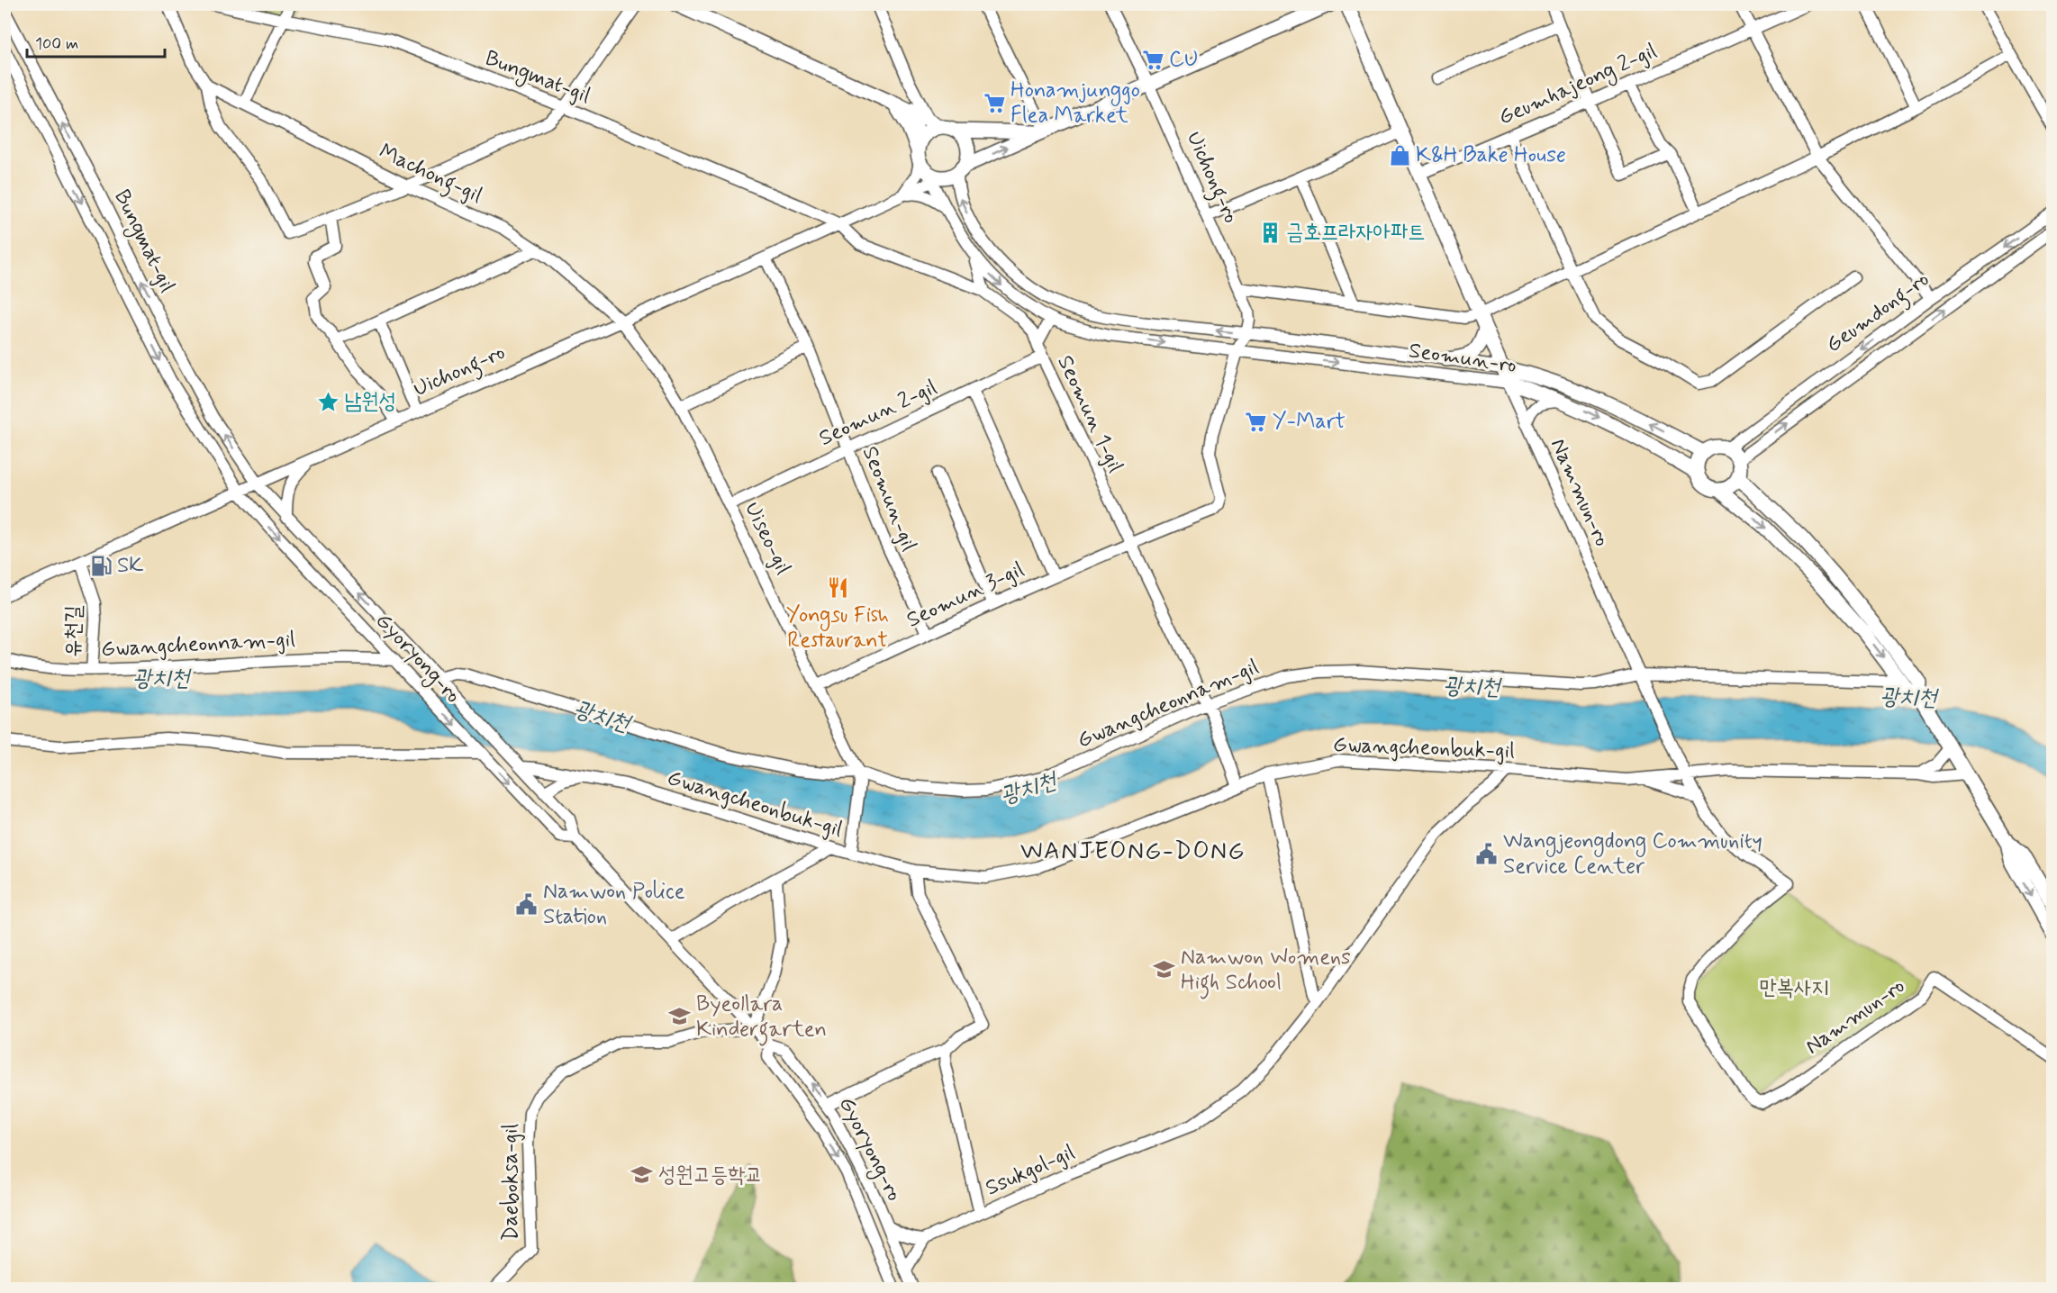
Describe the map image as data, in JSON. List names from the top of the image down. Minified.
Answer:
{"streets":{"main road":["Geumdong-ro","Seomun-ro","Nammun-ro"],"street":["Bungmat-gil","Geumhajeong 2-gil","Machong-gil","Uichong-ro","Seomun 2-gil","Seomun 1-gil","Seomun-gil","Uiseo-gil","Seomun 3-gil","유천길","Gwangcheonnam-gil","Gyoryong-ro","Gwangcheonbuk-gil","Ssukgol-gil","Daeboksa-gil"]},"crossings":[["Bungmat-gil","Uichong-ro"],["Bungmat-gil","Seomun 1-gil"],["Bungmat-gil","Gyoryong-ro"],["Geumhajeong 2-gil","Nammun-ro"],["Machong-gil","Uichong-ro"],["Machong-gil","Uiseo-gil"],["Uichong-ro","Seomun-ro"],["Uichong-ro","Seomun 1-gil"],["Uichong-ro","Seomun-gil"],["Uichong-ro","Uiseo-gil"],["Uichong-ro","유천길"],["Uichong-ro","Gyoryong-ro"],["Geumdong-ro","Seomun-ro"],["Seomun-ro","Nammun-ro"],["Seomun 2-gil","Seomun 1-gil"],["Seomun 2-gil","Seomun-gil"],["Seomun 2-gil","Uiseo-gil"],["Seomun 1-gil","Seomun 3-gil"],["Seomun 1-gil","Gwangcheonnam-gil"],["Seomun 1-gil","Gwangcheonbuk-gil"],["Nammun-ro","Gwangcheonnam-gil"],["Nammun-ro","Gwangcheonbuk-gil"],["Seomun-gil","Seomun 3-gil"],["Uiseo-gil","Seomun 3-gil"],["Uiseo-gil","Gwangcheonnam-gil"],["유천길","Gwangcheonnam-gil"],["Gwangcheonnam-gil","Gyoryong-ro"],["Gyoryong-ro","Gwangcheonbuk-gil"],["Gyoryong-ro","Daeboksa-gil"],["Gwangcheonbuk-gil","Ssukgol-gil"]],"districts":["WANJEONG-DONG"],"water":["광치천"],"parks":["만복사지"],"places":{"supermarket":["CU","Honamjunggo Flea Market","Y-Mart"],"shop":["K&H Bake House"],"building":["금호프라자아파트"],"place":["남원성"],"fuel station":["SK"],"restaurant":["Yongsu Fish Restaurant"],"public building":["Wangjeongdong Community Service Center","Namwon Police Station"],"school or university":["Namwon Womens High School","Byeollara Kindergarten","성원고등학교"]},"scale_bar":"100 m"}
